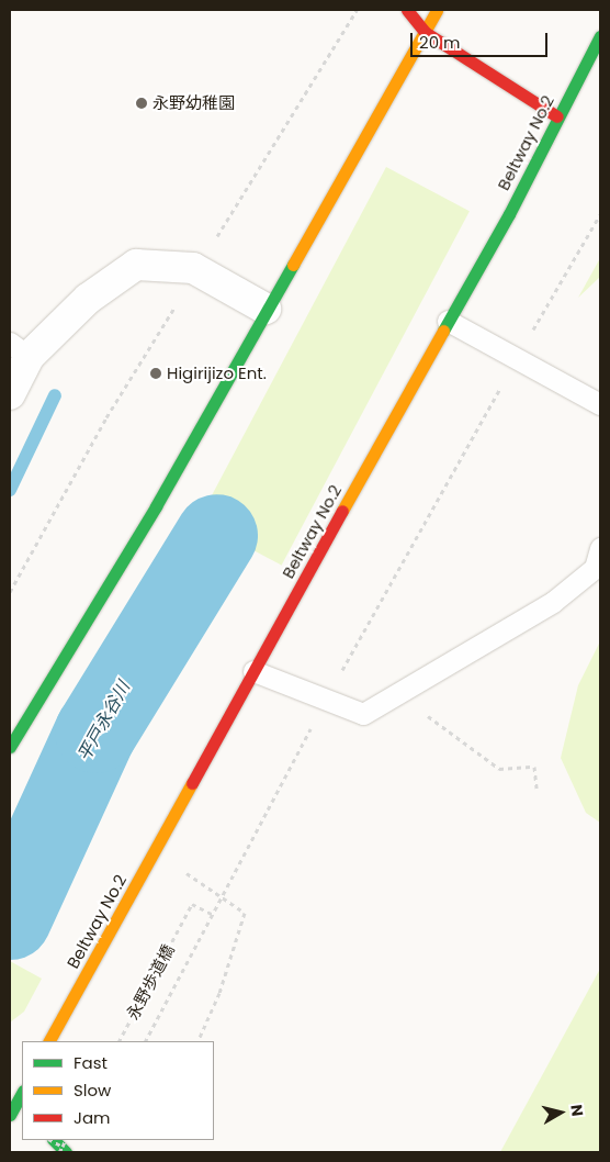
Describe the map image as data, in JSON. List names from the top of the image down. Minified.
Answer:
{"streets":{"main road":["Beltway No.2"],"path":["永野歩道橋"]},"water":["平戸永谷川"],"places":["永野幼稚園","Higirijizo Ent."],"legend":["Fast","Slow","Jam"],"scale_bar":"20 m","north":"right"}
